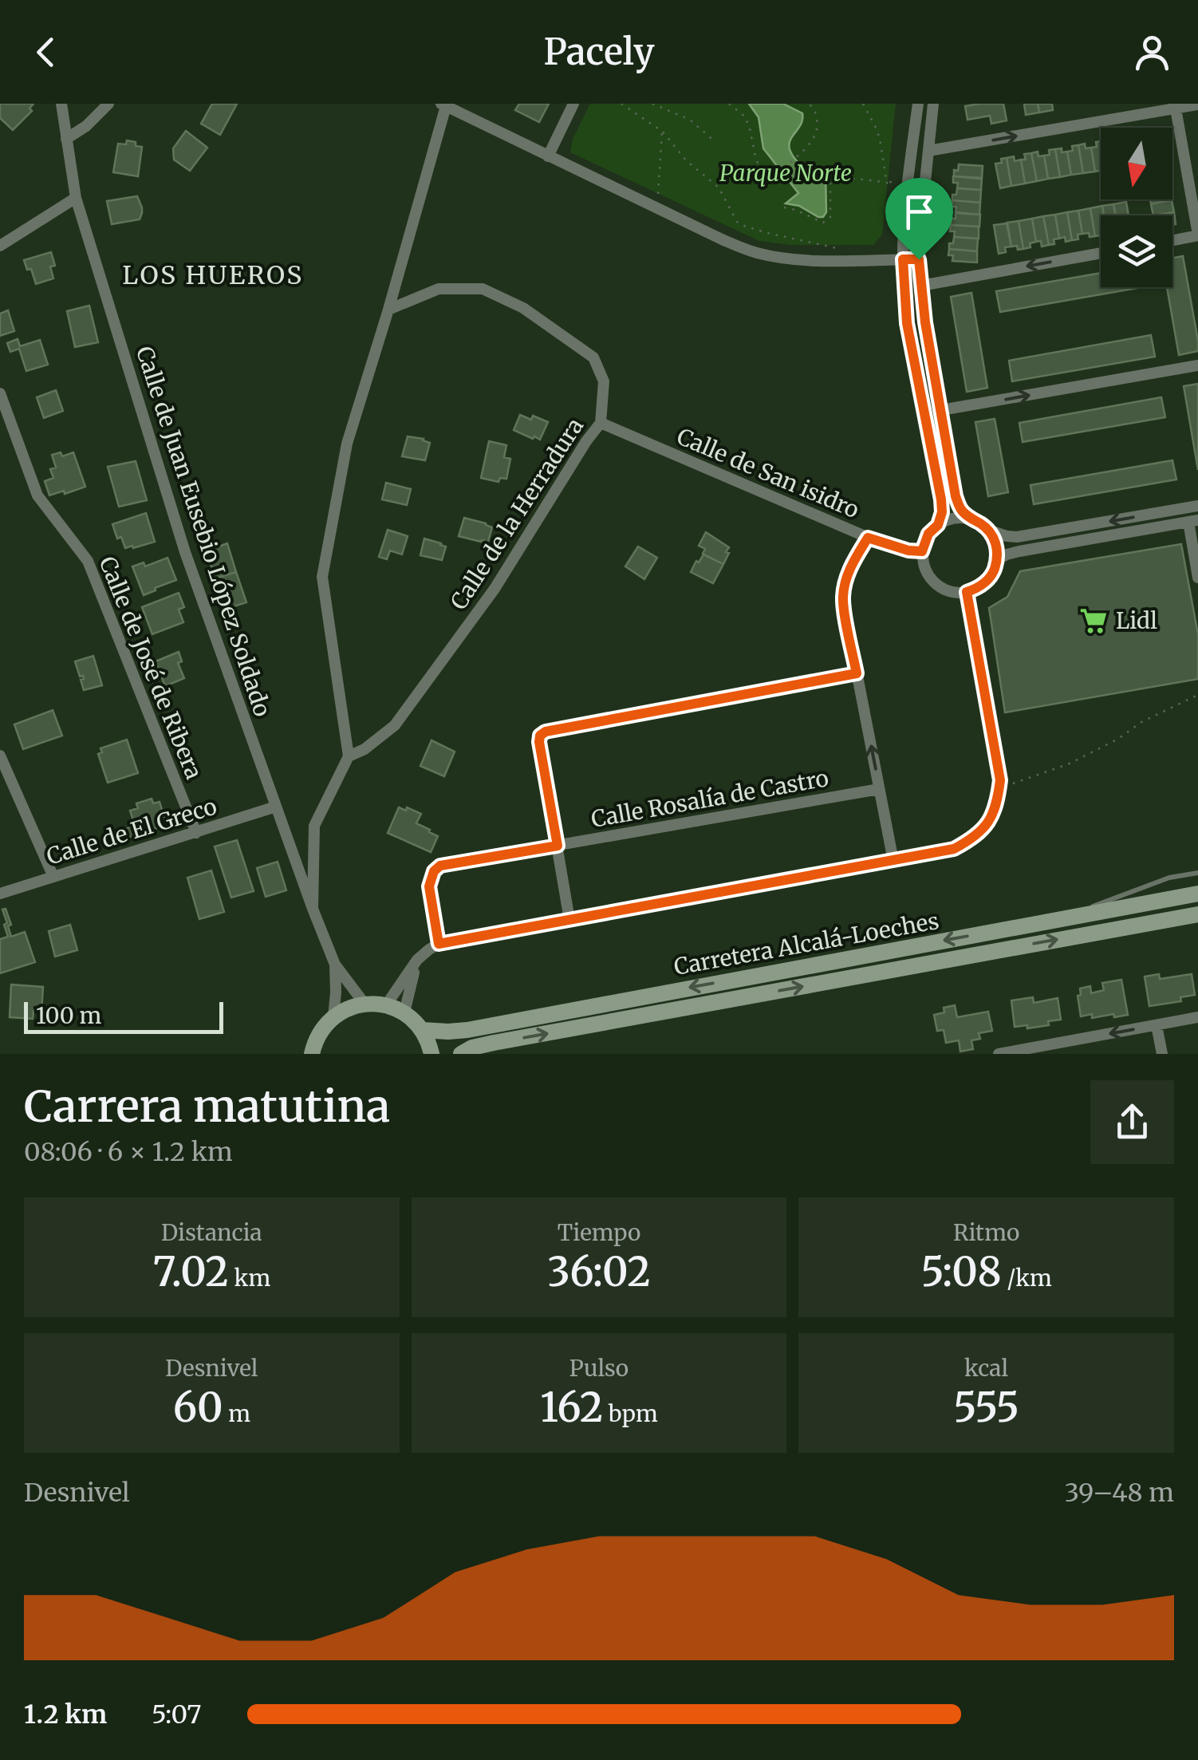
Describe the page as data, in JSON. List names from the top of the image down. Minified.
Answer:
{"streets":{"main road":["Carretera Alcalá-Loeches"],"street":["Calle de San isidro","Calle de la Herradura","Calle de Juan Eusebio López Soldado","Calle de José de Ribera","Calle Rosalía de Castro","Calle de El Greco"]},"crossings":[["Calle de San isidro","Calle de la Herradura"],["Calle de Juan Eusebio López Soldado","Calle de El Greco"],["Calle de José de Ribera","Calle de El Greco"]],"districts":["LOS HUEROS"],"parks":["Parque Norte"],"places":{"supermarket":["Lidl"]},"scale_bar":"100 m","north":"bottom","page":{"header":"Pacely","scale":"100 m","heading":["Carrera matutina","08:06 · 6 × 1.2 km"],"stats":[["Distancia","7.02 km"],["Tiempo","36:02"],["Ritmo","5:08 /km"],["Desnivel","60 m"],["Pulso","162 bpm"],["kcal","555"]],"chart":["Desnivel","39–48 m"],"list":[{"name":"1.2 km","note":"5:07"}]}}
